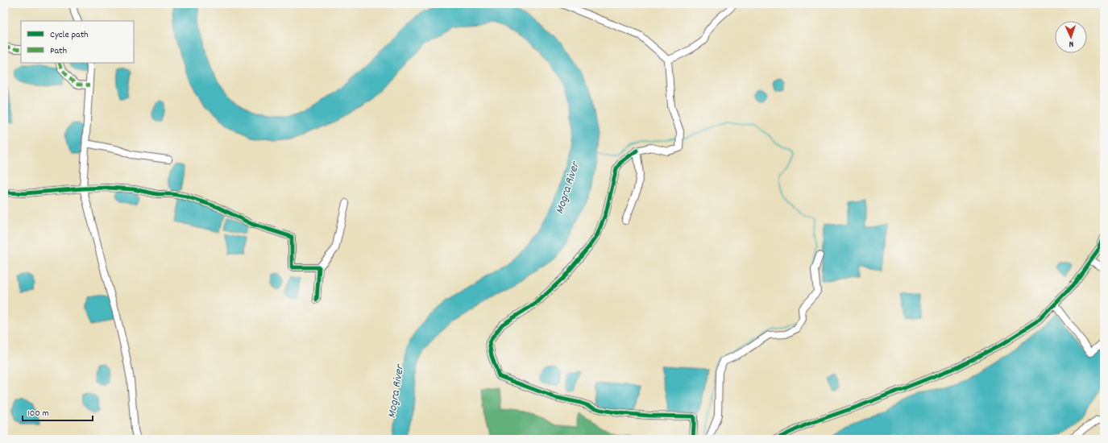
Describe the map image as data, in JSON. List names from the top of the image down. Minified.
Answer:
{"water":["Mogra River"],"legend":["Cycle path","Path"],"scale_bar":"100 m","north":"bottom"}
